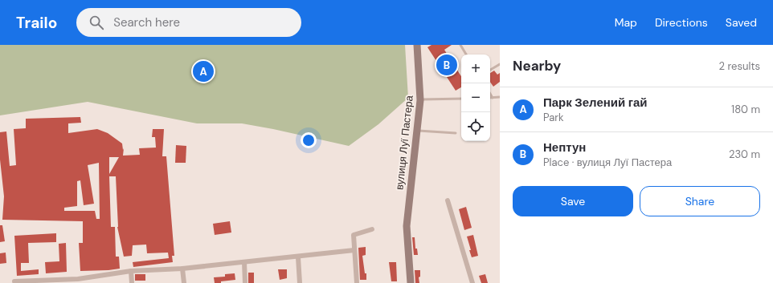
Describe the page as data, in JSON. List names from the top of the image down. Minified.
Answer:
{"streets":{"street":["вулиця Луї Пастера"]},"page":{"header":"Trailo","search":"Search here","nav":["Map","Directions","Saved"],"heading":["Nearby","2 results"],"pins":["B","A"],"map_buttons":["+","−"],"list":[{"mark":"A","name":"Парк Зелений гай","note":"Park","value":"180 m"},{"mark":"B","name":"Нептун","note":"Place · вулиця Луї Пастера","value":"230 m"}],"buttons":["Save","Share"]}}
